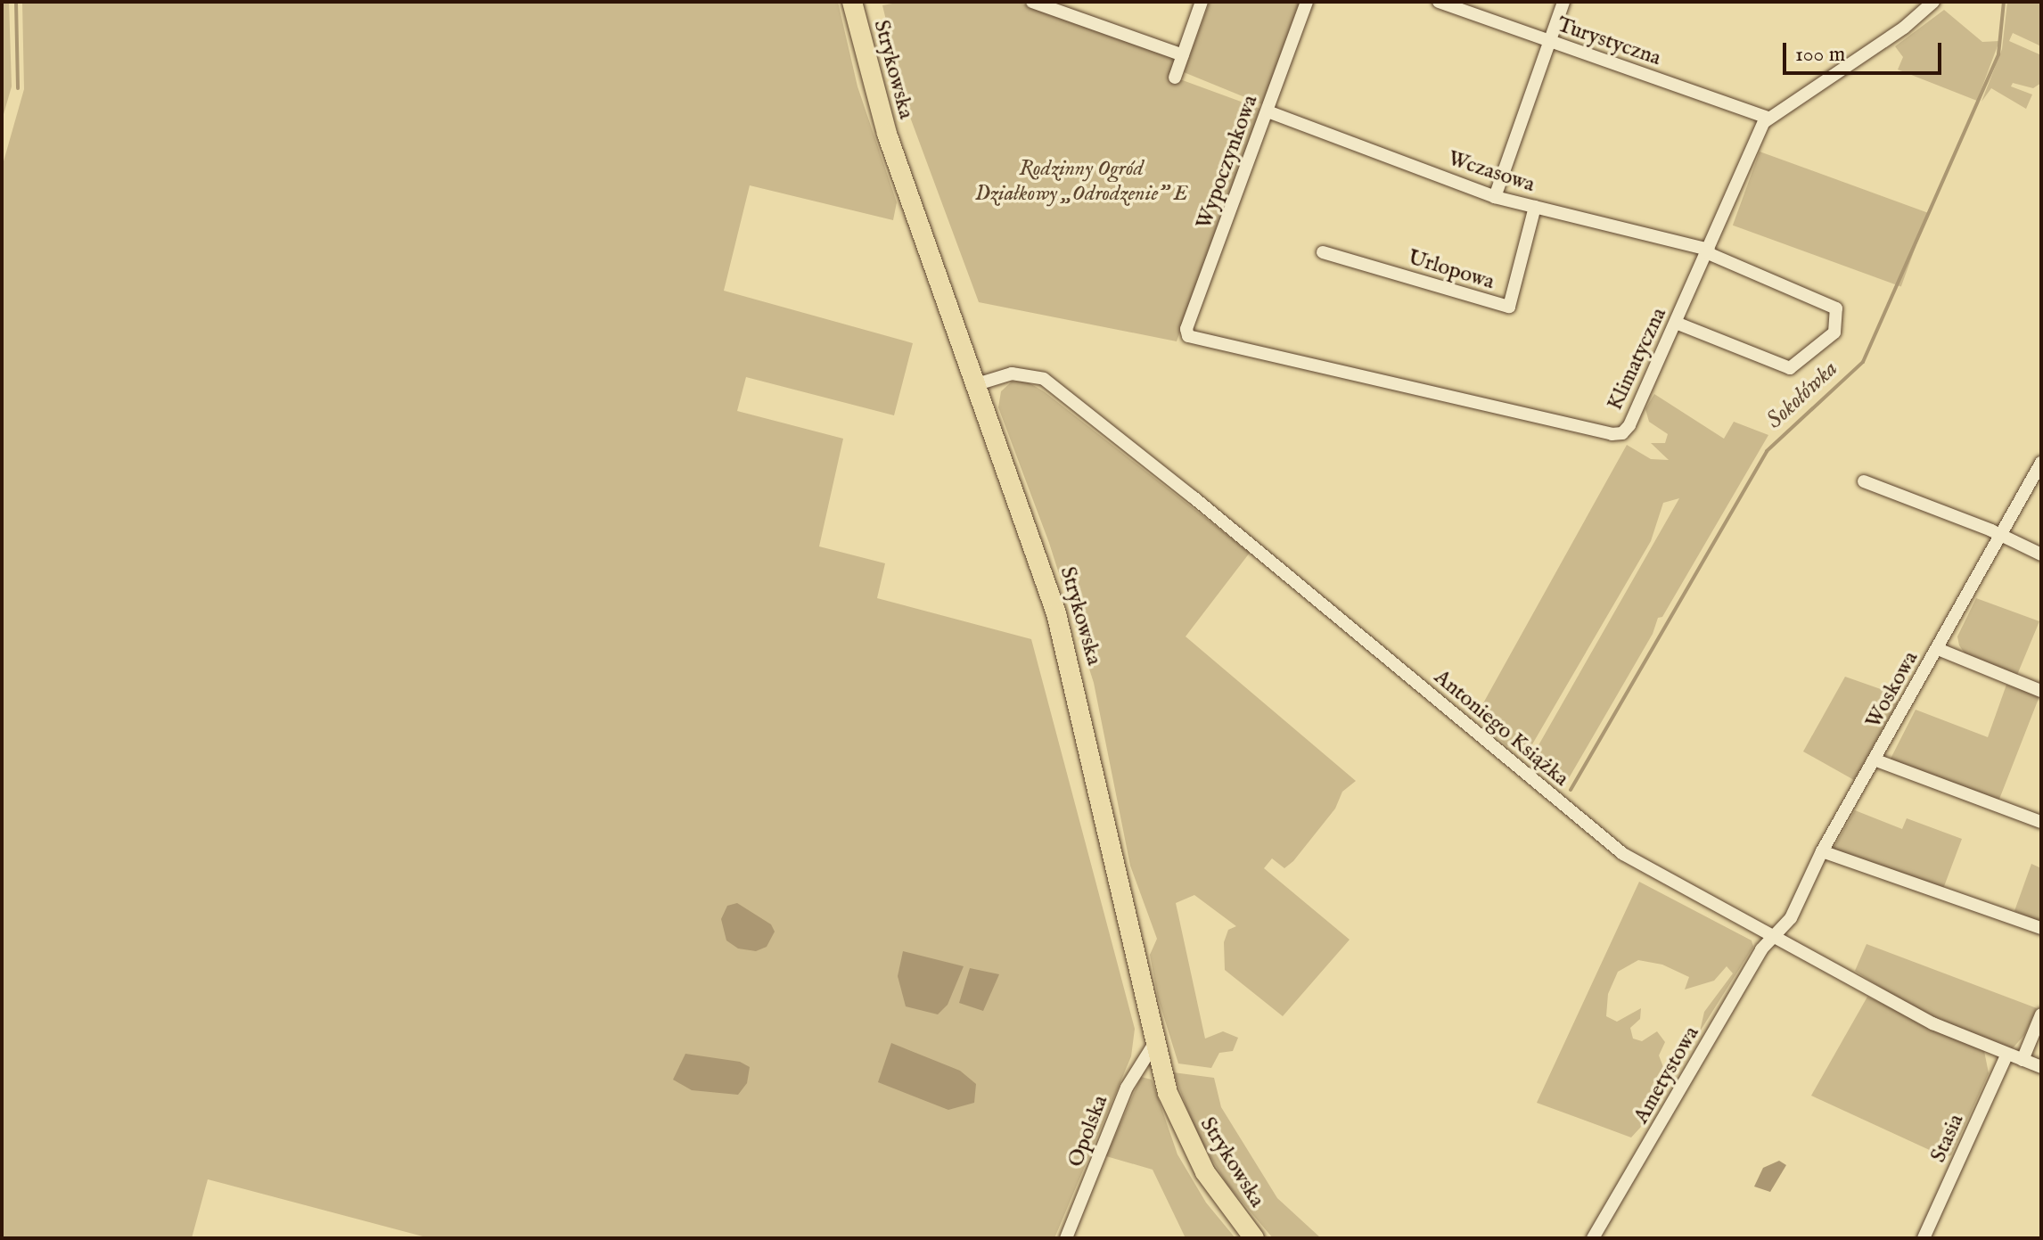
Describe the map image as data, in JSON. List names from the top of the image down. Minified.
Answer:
{"streets":{"main road":["Strykowska"],"street":["Turystyczna","Wypoczynkowa","Wczasowa","Urlopowa","Klimatyczna","Woskowa","Antoniego Książka","Ametystowa","Opolska","Stasia"]},"crossings":[["Turystyczna","Klimatyczna"],["Strykowska","Antoniego Książka"],["Strykowska","Opolska"],["Wypoczynkowa","Wczasowa"],["Wypoczynkowa","Klimatyczna"],["Wczasowa","Urlopowa"],["Wczasowa","Klimatyczna"],["Woskowa","Antoniego Książka"],["Woskowa","Ametystowa"],["Antoniego Książka","Ametystowa"],["Antoniego Książka","Stasia"]],"water":["Sokołówka"],"parks":["Rodzinny Ogród Działkowy „Odrodzenie” E"],"scale_bar":"100 m"}
